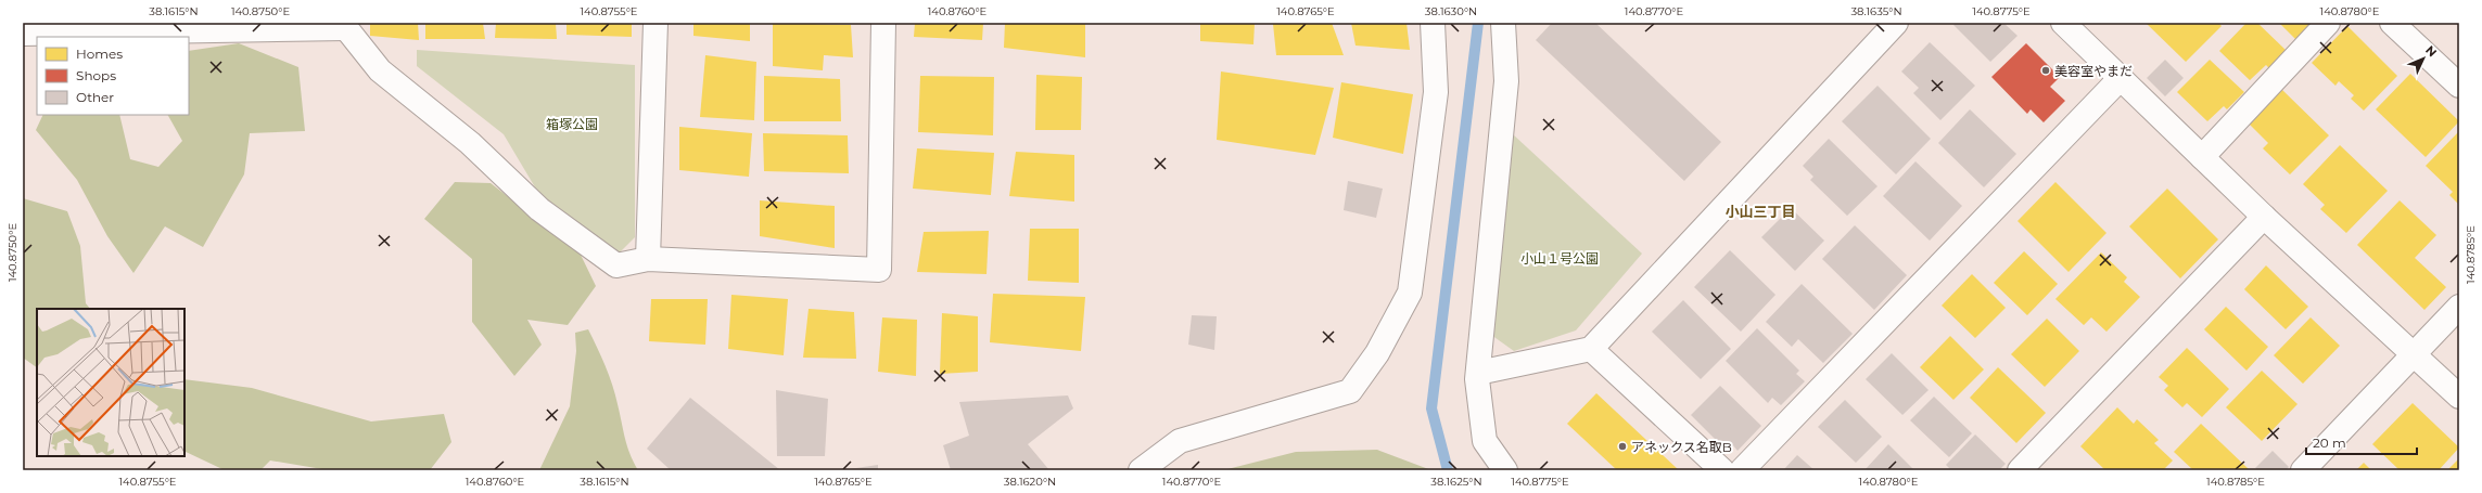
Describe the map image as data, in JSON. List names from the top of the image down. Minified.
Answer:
{"districts":["小山三丁目"],"parks":["箱塚公園","小山１号公園"],"places":["美容室やまだ","アネックス名取B"],"legend":["Homes","Shops","Other"],"scale_bar":"20 m","north":"top right","coordinates":["38.1615°N","140.8750°E","140.8755°E","140.8760°E","140.8765°E","38.1630°N","140.8770°E","38.1635°N","140.8775°E","140.8780°E","140.8785°E","38.1620°N","38.1625°N"]}
